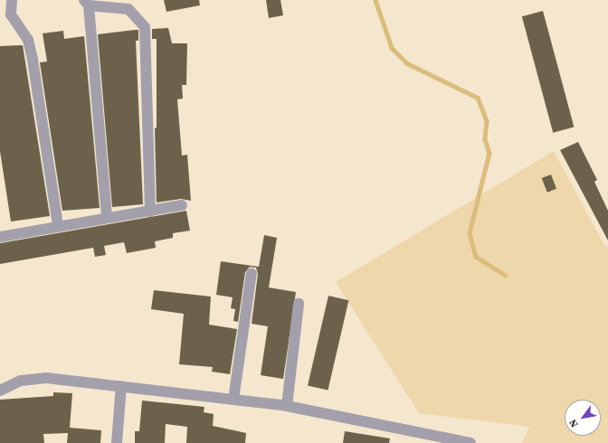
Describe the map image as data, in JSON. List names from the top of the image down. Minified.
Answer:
{"north":"bottom left"}
